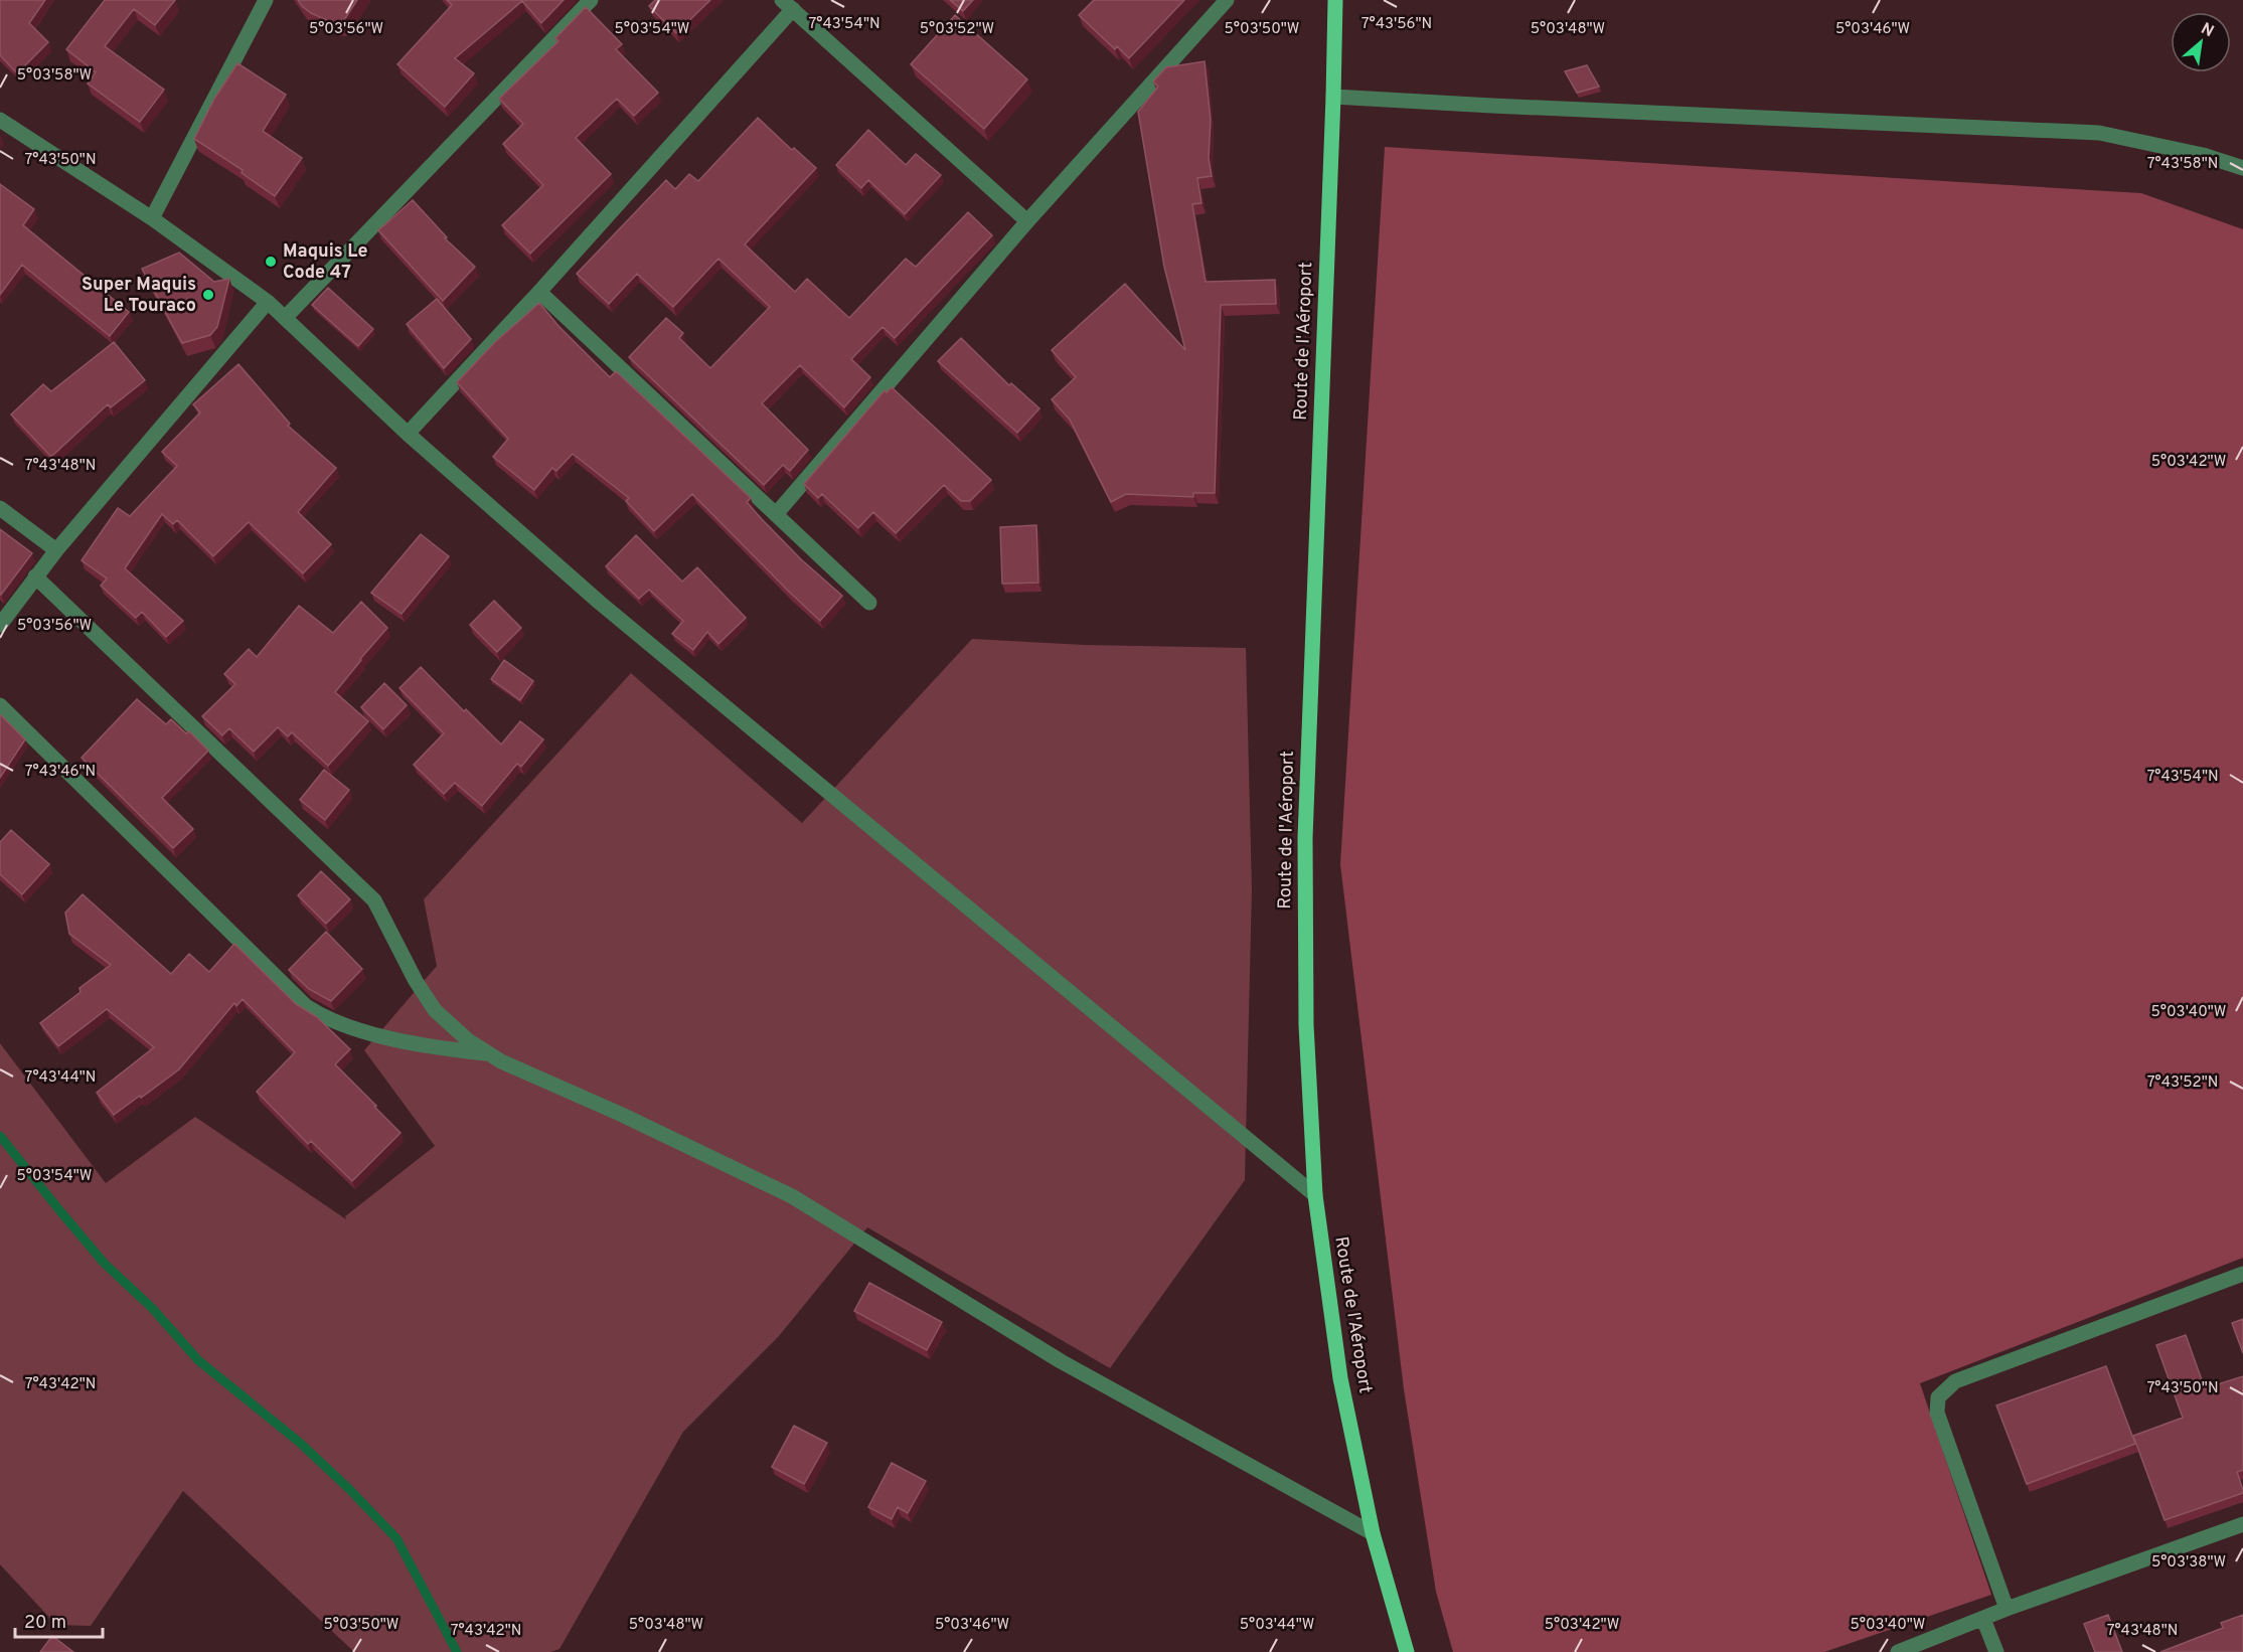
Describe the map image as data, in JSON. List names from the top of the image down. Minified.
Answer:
{"streets":{"main road":["Route de l'Aéroport"]},"places":["Maquis Le Code 47","Super Maquis Le Touraco"],"scale_bar":"20 m","north":"top right","coordinates":["7°43'54\"N","7°43'56\"N","5°03'56\"W","5°03'54\"W","5°03'52\"W","5°03'50\"W","5°03'48\"W","5°03'46\"W","5°03'58\"W","7°43'50\"N","7°43'58\"N","5°03'42\"W","7°43'48\"N","7°43'46\"N","5°03'40\"W","7°43'44\"N","7°43'52\"N","7°43'42\"N","5°03'38\"W","5°03'44\"W"]}
